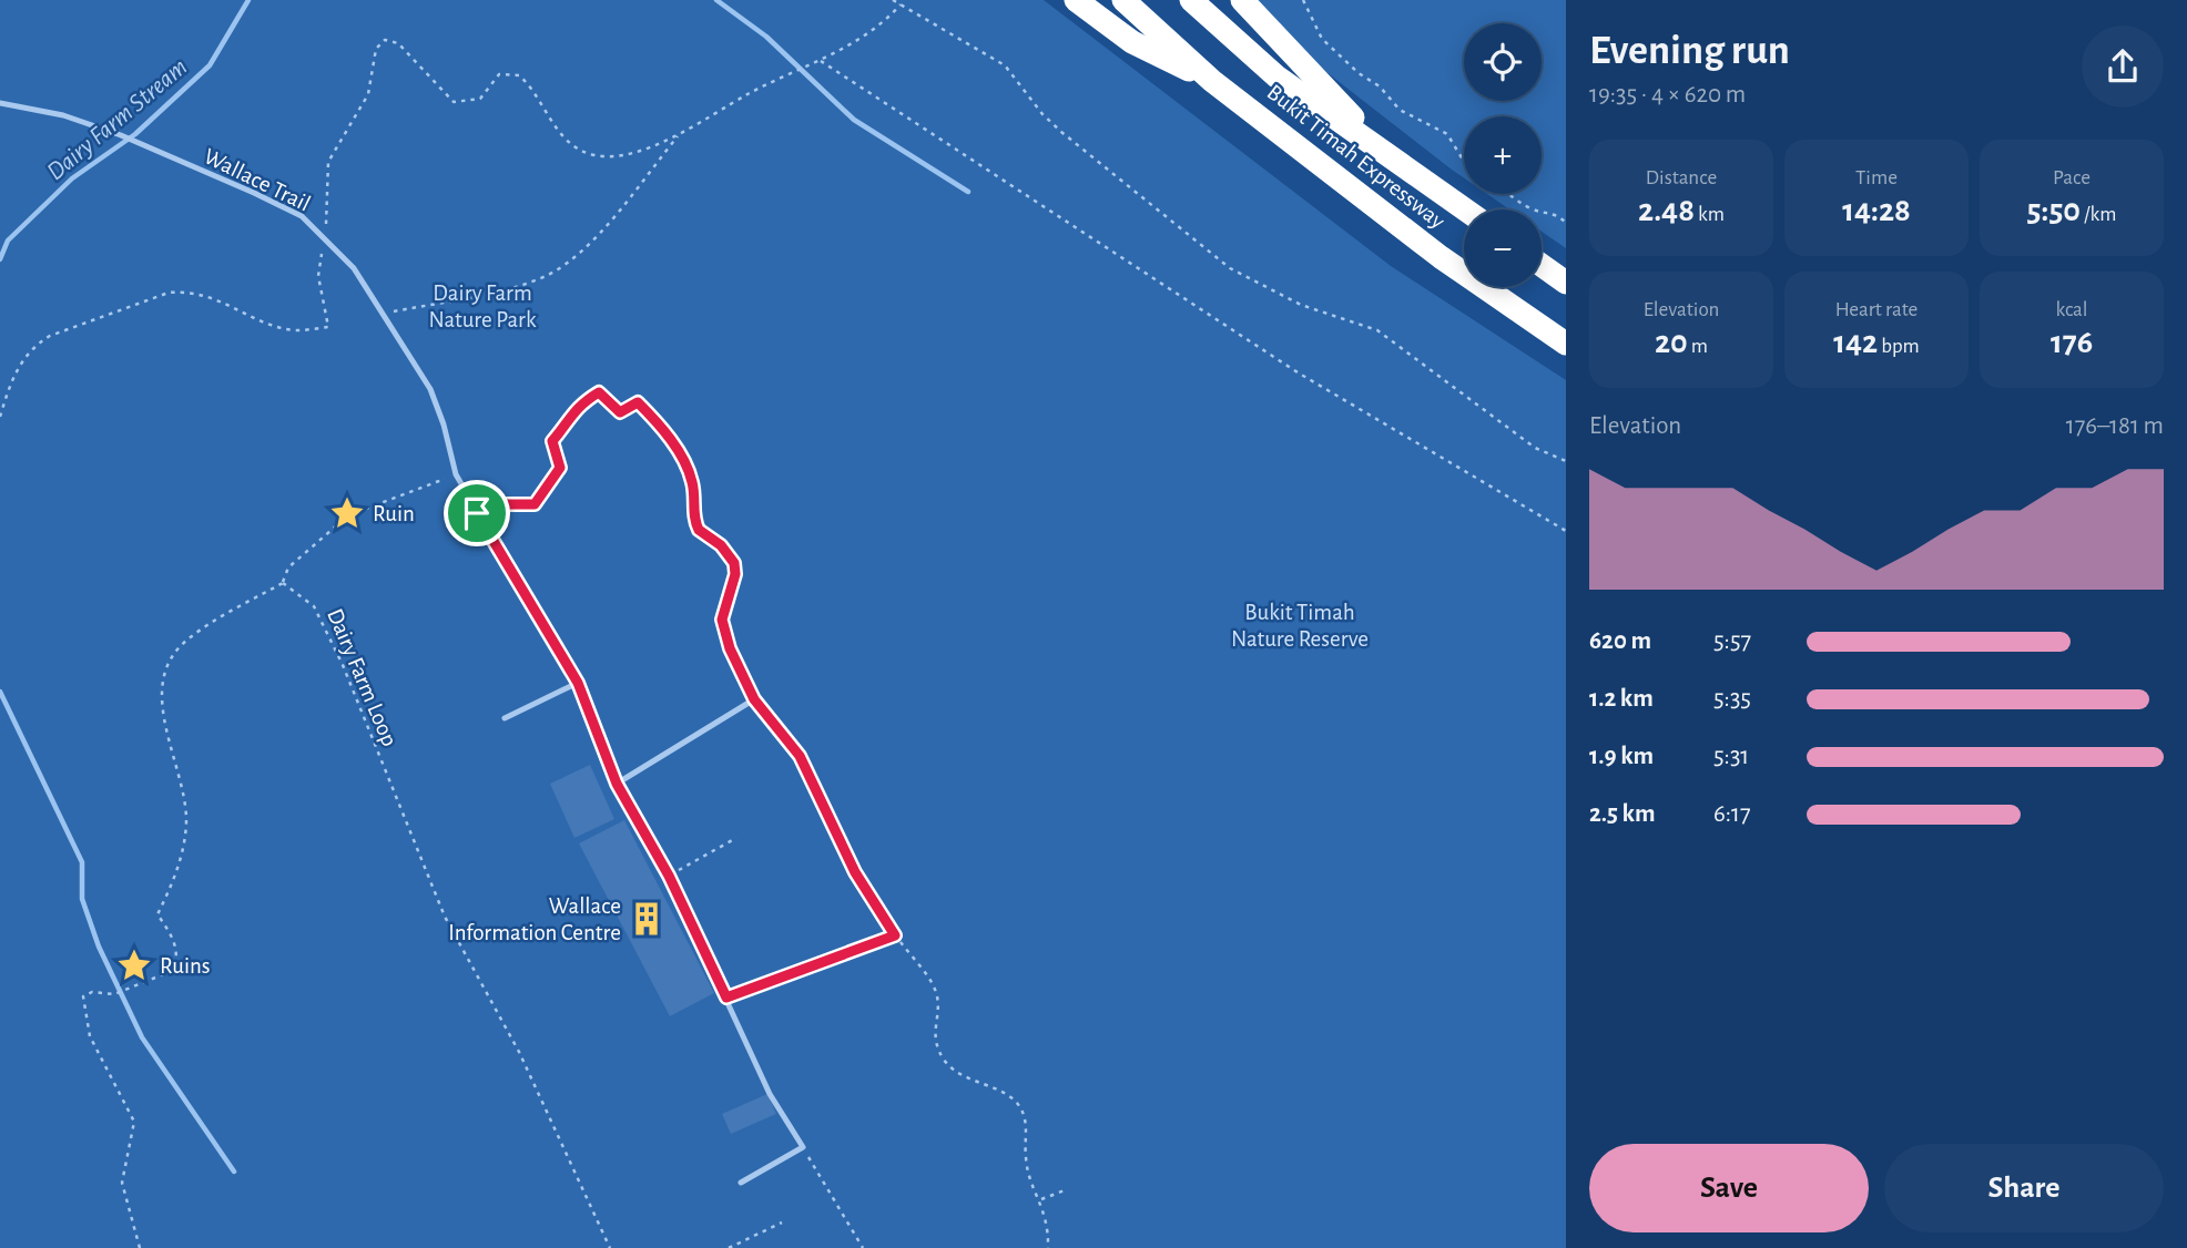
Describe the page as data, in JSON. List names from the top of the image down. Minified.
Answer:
{"streets":{"highway":["Bukit Timah Expressway"],"lane":["Wallace Trail"],"path":["Dairy Farm Loop"]},"water":["Dairy Farm Stream"],"parks":["Dairy Farm Nature Park","Bukit Timah Nature Reserve"],"places":{"place":["Ruin","Ruins"],"building":["Wallace Information Centre"]},"page":{"heading":["Evening run","19:35 · 4 × 620 m"],"map_buttons":["+","−"],"stats":[["Distance","2.48 km"],["Time","14:28"],["Pace","5:50 /km"],["Elevation","20 m"],["Heart rate","142 bpm"],["kcal","176"]],"chart":["Elevation","176–181 m"],"list":[{"name":"620 m","note":"5:57"},{"name":"1.2 km","note":"5:35"},{"name":"1.9 km","note":"5:31"},{"name":"2.5 km","note":"6:17"}],"buttons":["Save","Share"]}}
